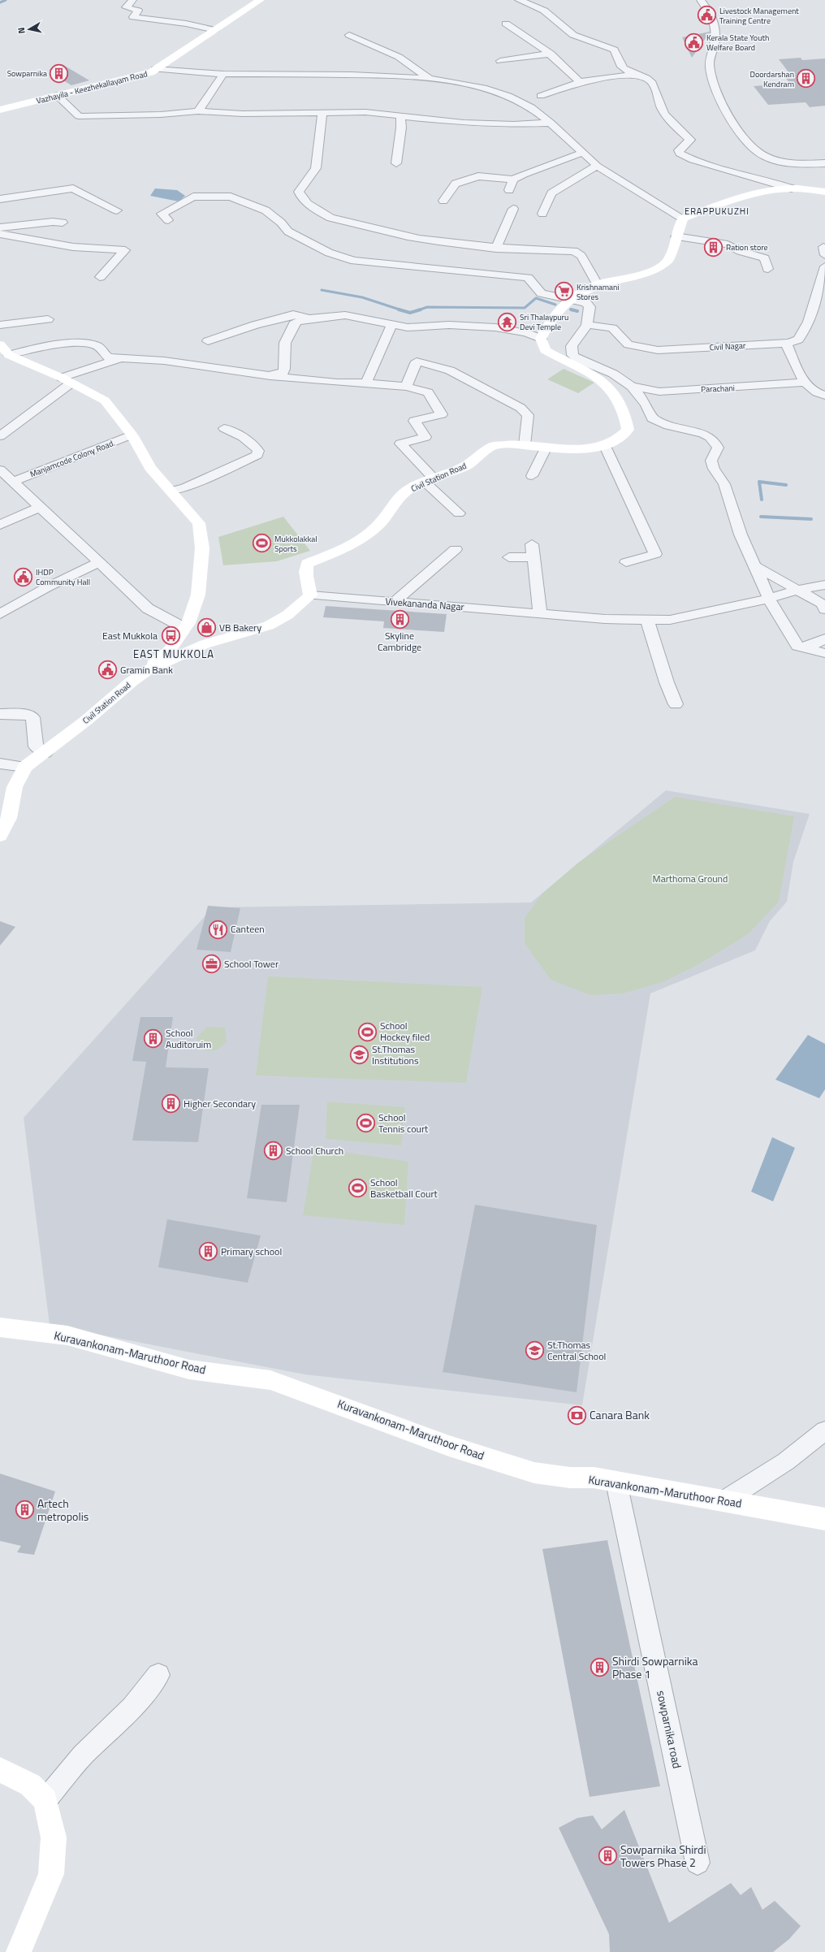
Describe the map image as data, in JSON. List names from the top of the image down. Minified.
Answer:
{"streets":{"main road":["Vazhayila - Keezhekallayam Road","Civil Station Road","Kuravankonam-Maruthoor Road"],"street":["Civil Nagar","Parachani","Manjamcode Colony Road.","Vivekananda Nagar","sowparnika road"]},"crossings":[["Civil Station Road","Vivekananda Nagar"],["Kuravankonam-Maruthoor Road","sowparnika road"]],"districts":["ERAPPUKUZHI","EAST MUKKOLA"],"parks":["Marthoma Ground"],"places":{"public building":["Livestock Management Training Centre","Kerala State Youth Welfare Board","IHDP Community Hall","Gramin Bank"],"building":["Sowparnika","Doordarshan Kendram","Ration store","Skyline Cambridge","School Auditoruim","Higher Secondary","School Church","Primary school","Artech metropolis","Shirdi Sowparnika Phase 1","Sowparnika Shirdi Towers Phase 2"],"supermarket":["Krishnamani Stores"],"temple":["Sri Thalaypuru Devi Temple"],"sports":["Mukkolakkal Sports","School Hockey filed","School Tennis court","School Basketball Court"],"shop":["VB Bakery"],"bus stop":["East Mukkola"],"restaurant":["Canteen"],"office":["School Tower"],"school or university":["St.Thomas Institutions","St.Thomas Central School"],"bank":["Canara Bank"]},"north":"left"}
